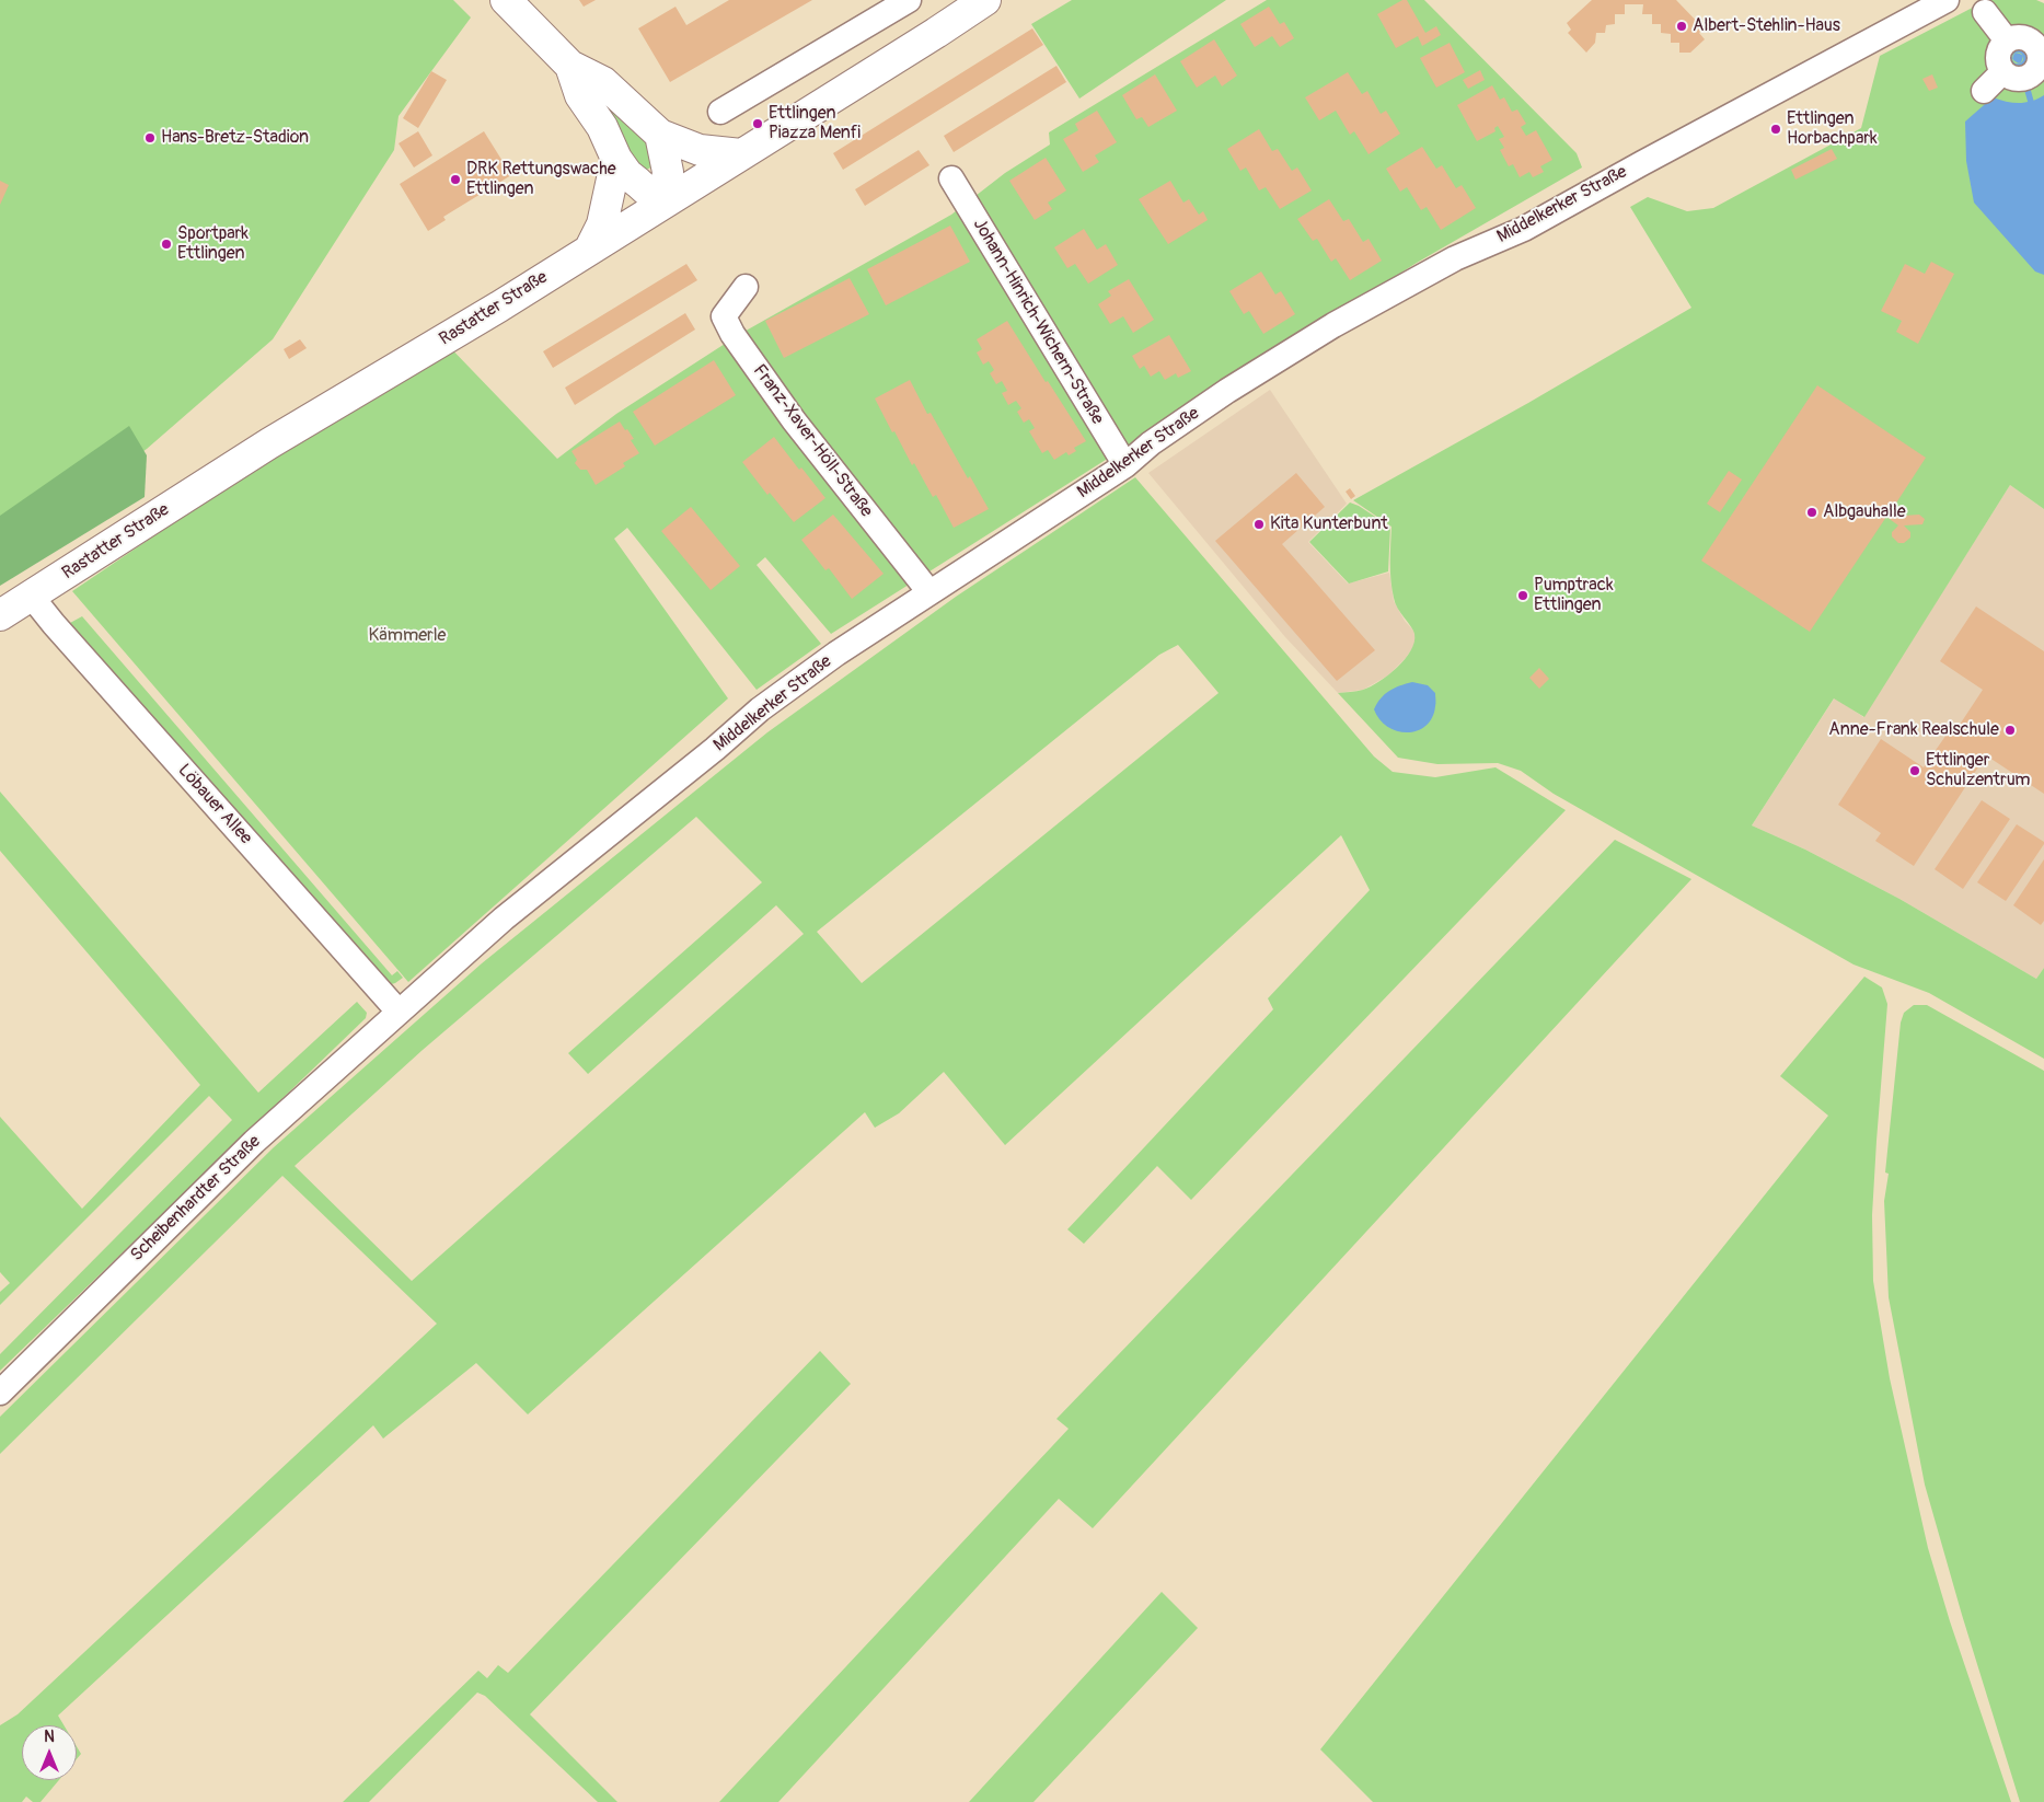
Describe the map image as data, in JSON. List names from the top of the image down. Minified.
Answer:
{"streets":{"main road":["Rastatter Straße"],"street":["Middelkerker Straße","Johann-Hinrich-Wichern-Straße","Franz-Xaver-Höll-Straße","Löbauer Allee","Scheibenhardter Straße"]},"crossings":[["Middelkerker Straße","Johann-Hinrich-Wichern-Straße"],["Middelkerker Straße","Franz-Xaver-Höll-Straße"],["Middelkerker Straße","Löbauer Allee"],["Middelkerker Straße","Scheibenhardter Straße"],["Rastatter Straße","Löbauer Allee"],["Löbauer Allee","Scheibenhardter Straße"]],"parks":["Kämmerle"],"places":["Albert-Stehlin-Haus","Ettlingen Piazza Menfi","Ettlingen Horbachpark","Hans-Bretz-Stadion","DRK Rettungswache Ettlingen","Sportpark Ettlingen","Albgauhalle","Kita Kunterbunt","Pumptrack Ettlingen","Anne-Frank Realschule","Ettlinger Schulzentrum"],"north":"top"}
